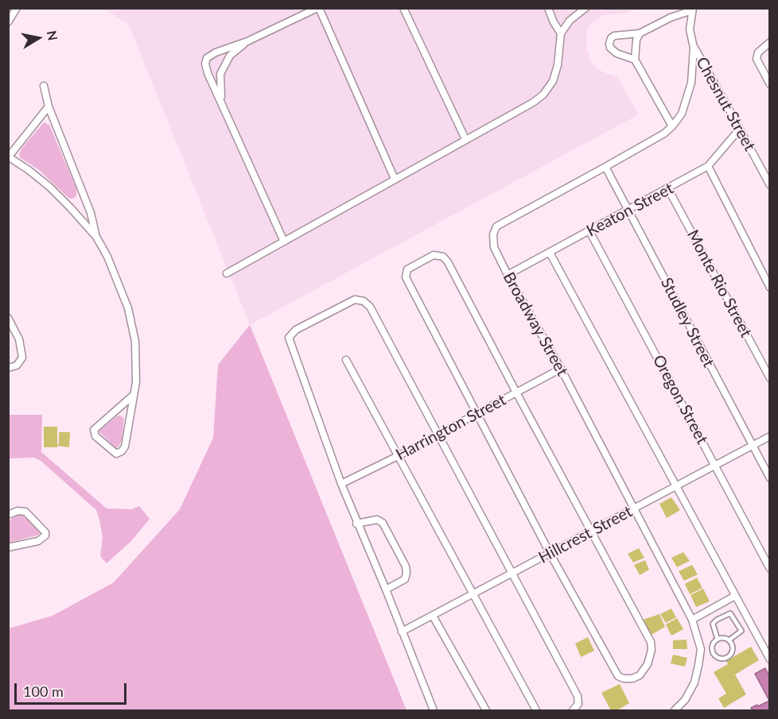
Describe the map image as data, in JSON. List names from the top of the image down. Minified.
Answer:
{"streets":{"street":["Chesnut Street","Keaton Street","Monte Rio Street","Studley Street","Broadway Street","Oregon Street","Harrington Street","Hillcrest Street"]},"crossings":[["Chesnut Street","Keaton Street"],["Chesnut Street","Broadway Street"],["Keaton Street","Monte Rio Street"],["Keaton Street","Studley Street"],["Keaton Street","Broadway Street"],["Keaton Street","Oregon Street"],["Studley Street","Broadway Street"],["Studley Street","Hillcrest Street"],["Broadway Street","Harrington Street"],["Broadway Street","Hillcrest Street"],["Oregon Street","Hillcrest Street"]],"scale_bar":"100 m","north":"right"}
